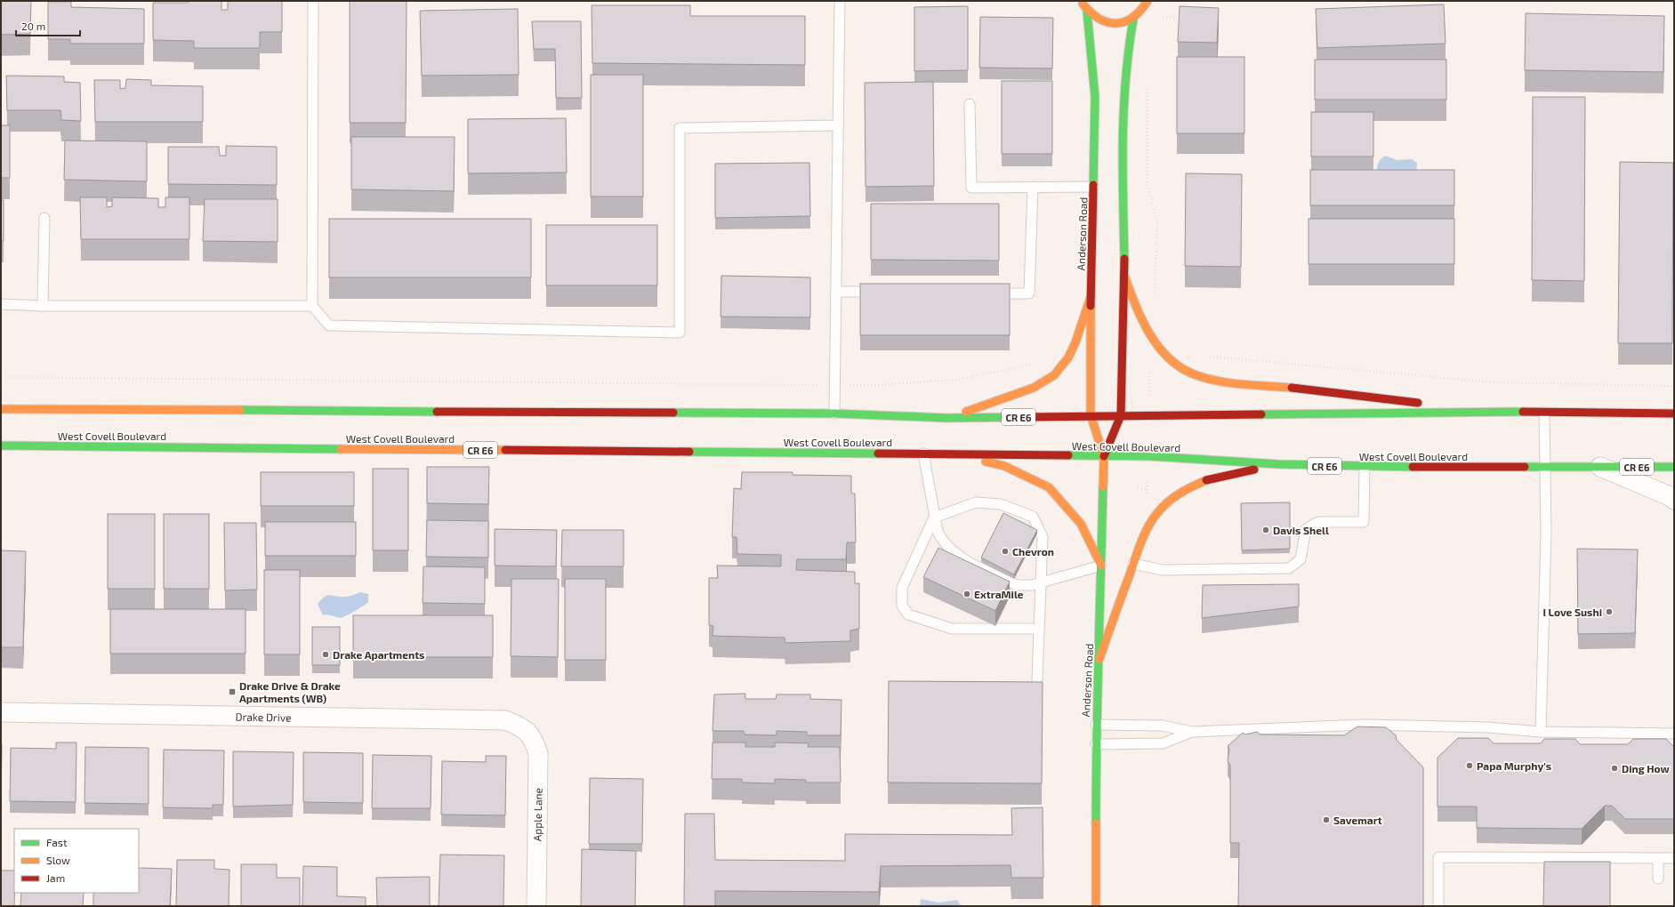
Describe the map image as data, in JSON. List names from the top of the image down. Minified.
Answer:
{"streets":{"main road":["Anderson Road","CR E6","West Covell Boulevard"],"street":["Drake Drive","Apple Lane"]},"crossings":[["Anderson Road","CR E6"],["Anderson Road","West Covell Boulevard"],["Drake Drive","Apple Lane"]],"places":{"other":["Davis Shell","Chevron","ExtraMile","I Love Sushi","Drake Apartments","Papa Murphy's","Ding How","Savemart"],"transit":["Drake Drive & Drake Apartments (WB)"]},"legend":["Fast","Slow","Jam"],"scale_bar":"20 m"}
